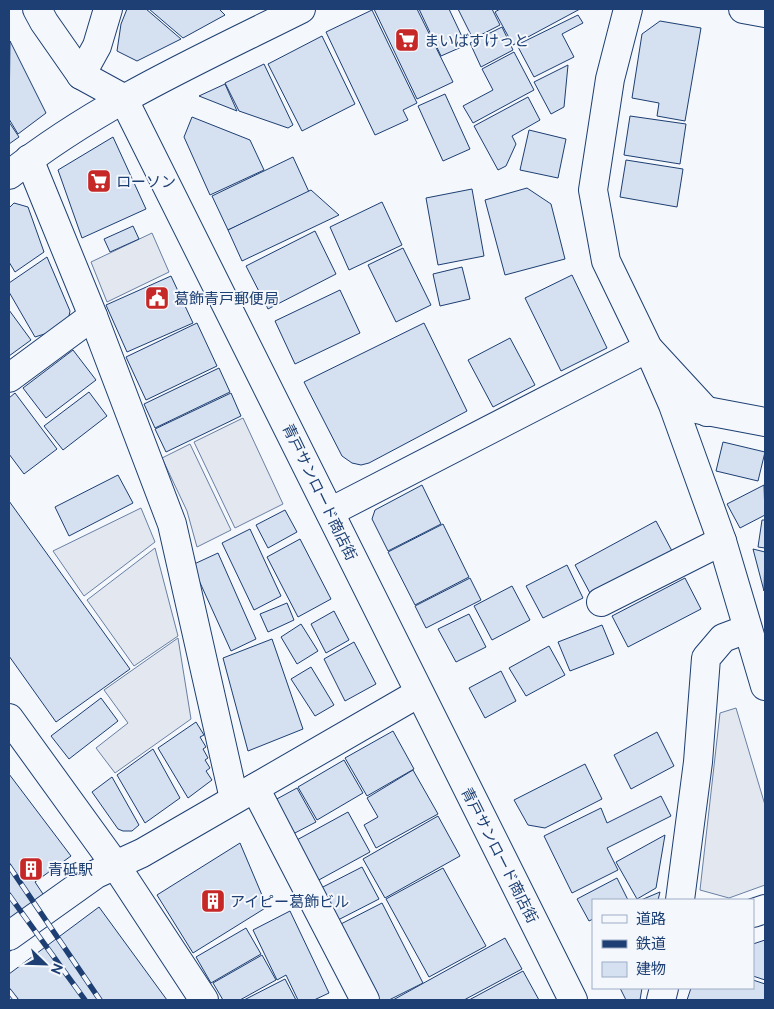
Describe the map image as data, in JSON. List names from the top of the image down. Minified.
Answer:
{"streets":{"street":["青戸サンロード商店街"]},"places":{"supermarket":["まいばすけっと","ローソン"],"public building":["葛飾青戸郵便局"],"building":["青砥駅","アイピー葛飾ビル"]},"legend":["道路","鉄道","建物"],"north":"bottom right"}
